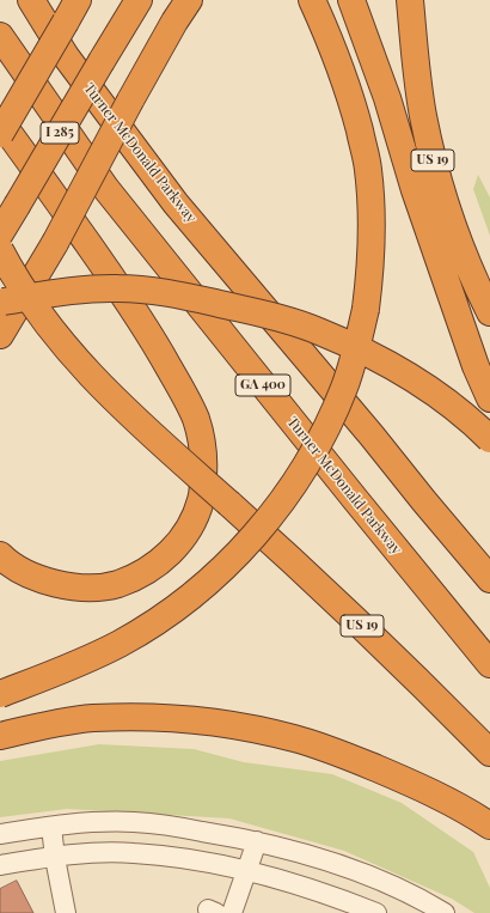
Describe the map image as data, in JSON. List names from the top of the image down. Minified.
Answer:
{"streets":{"highway":["I 285","Turner McDonald Parkway","US 19","GA 400"]}}
